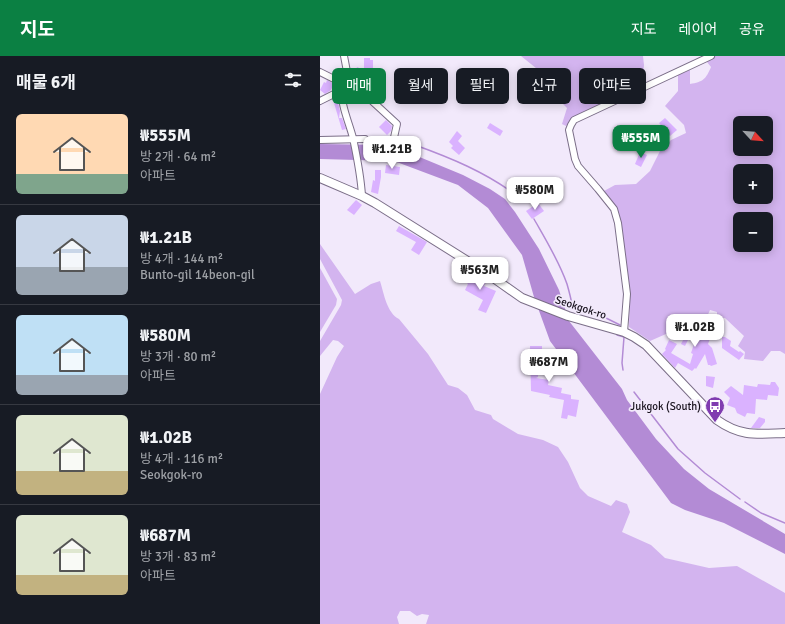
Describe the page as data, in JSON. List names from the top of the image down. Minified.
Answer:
{"streets":{"street":["Seokgok-ro"]},"places":{"bus stop":["Jukgok (South)"]},"north":"bottom right","page":{"header":"지도","nav":["지도","레이어","공유"],"heading":"매물 6개","chip":["매매","월세","필터","신규","아파트"],"list":[{"name":"₩555M","note":"방 2개 · 64 m² · 아파트"},{"name":"₩1.21B","note":"방 4개 · 144 m² · Bunto-gil 14beon-gil"},{"name":"₩580M","note":"방 3개 · 80 m² · 아파트"},{"name":"₩1.02B","note":"방 4개 · 116 m² · Seokgok-ro"},{"name":"₩687M","note":"방 3개 · 83 m² · 아파트"}],"map_buttons":["+","−"],"price":["₩555M","₩1.21B","₩580M","₩563M","₩1.02B","₩687M"]}}
